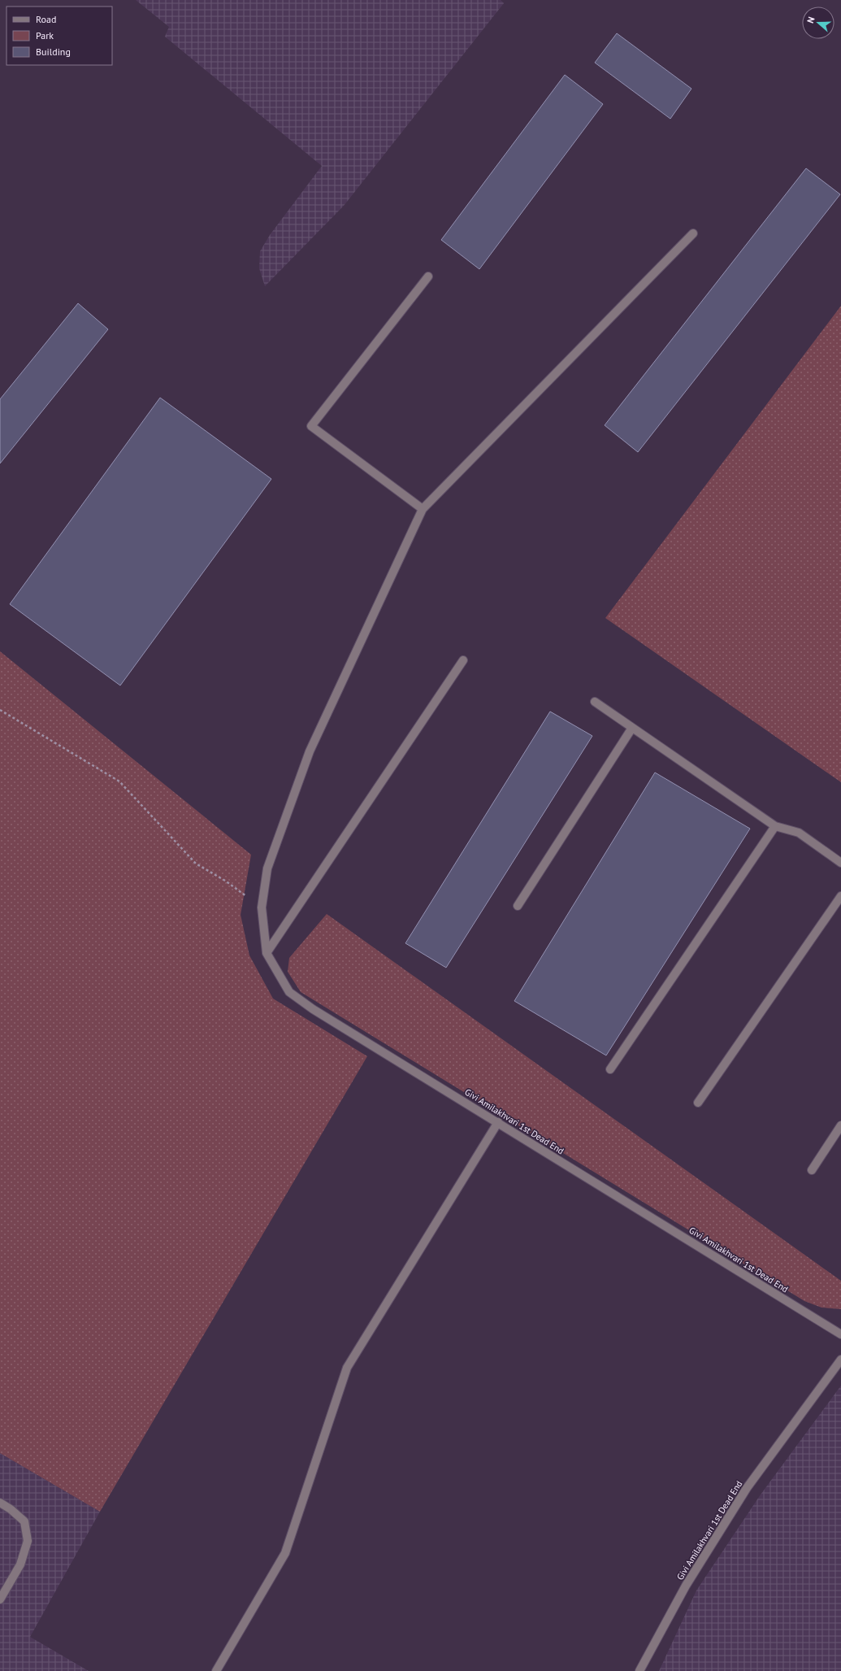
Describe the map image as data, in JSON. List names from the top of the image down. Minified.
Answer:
{"streets":{"street":["Givi Amilakhvari 1st Dead End"]},"legend":["Road","Park","Building"],"north":"left"}
